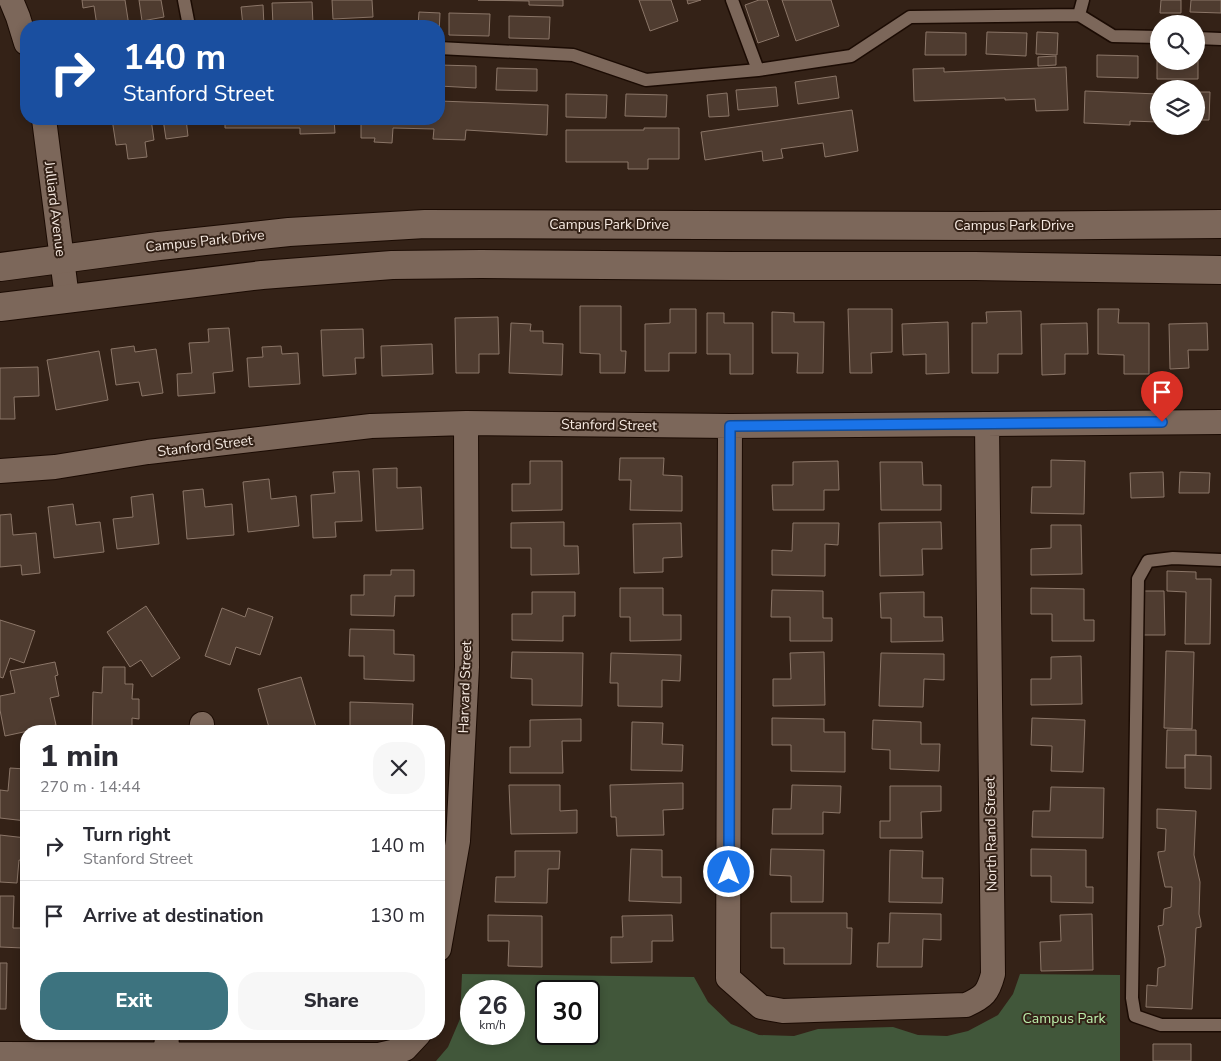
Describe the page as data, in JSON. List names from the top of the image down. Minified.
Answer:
{"streets":{"street":["Julliard Avenue","Campus Park Drive","Stanford Street","Harvard Street","North Rand Street"]},"crossings":[["Julliard Avenue","Campus Park Drive"],["Stanford Street","Harvard Street"],["Stanford Street","North Rand Street"]],"parks":["Campus Park"],"page":{"turn":["140 m","Stanford Street"],"heading":["1 min","270 m · 14:44"],"list":[{"name":"Turn right","note":"Stanford Street","value":"140 m"},{"name":"Arrive at destination","value":"130 m"}],"buttons":["Exit","Share"],"speed":"26 km/h","limit":"30"}}
